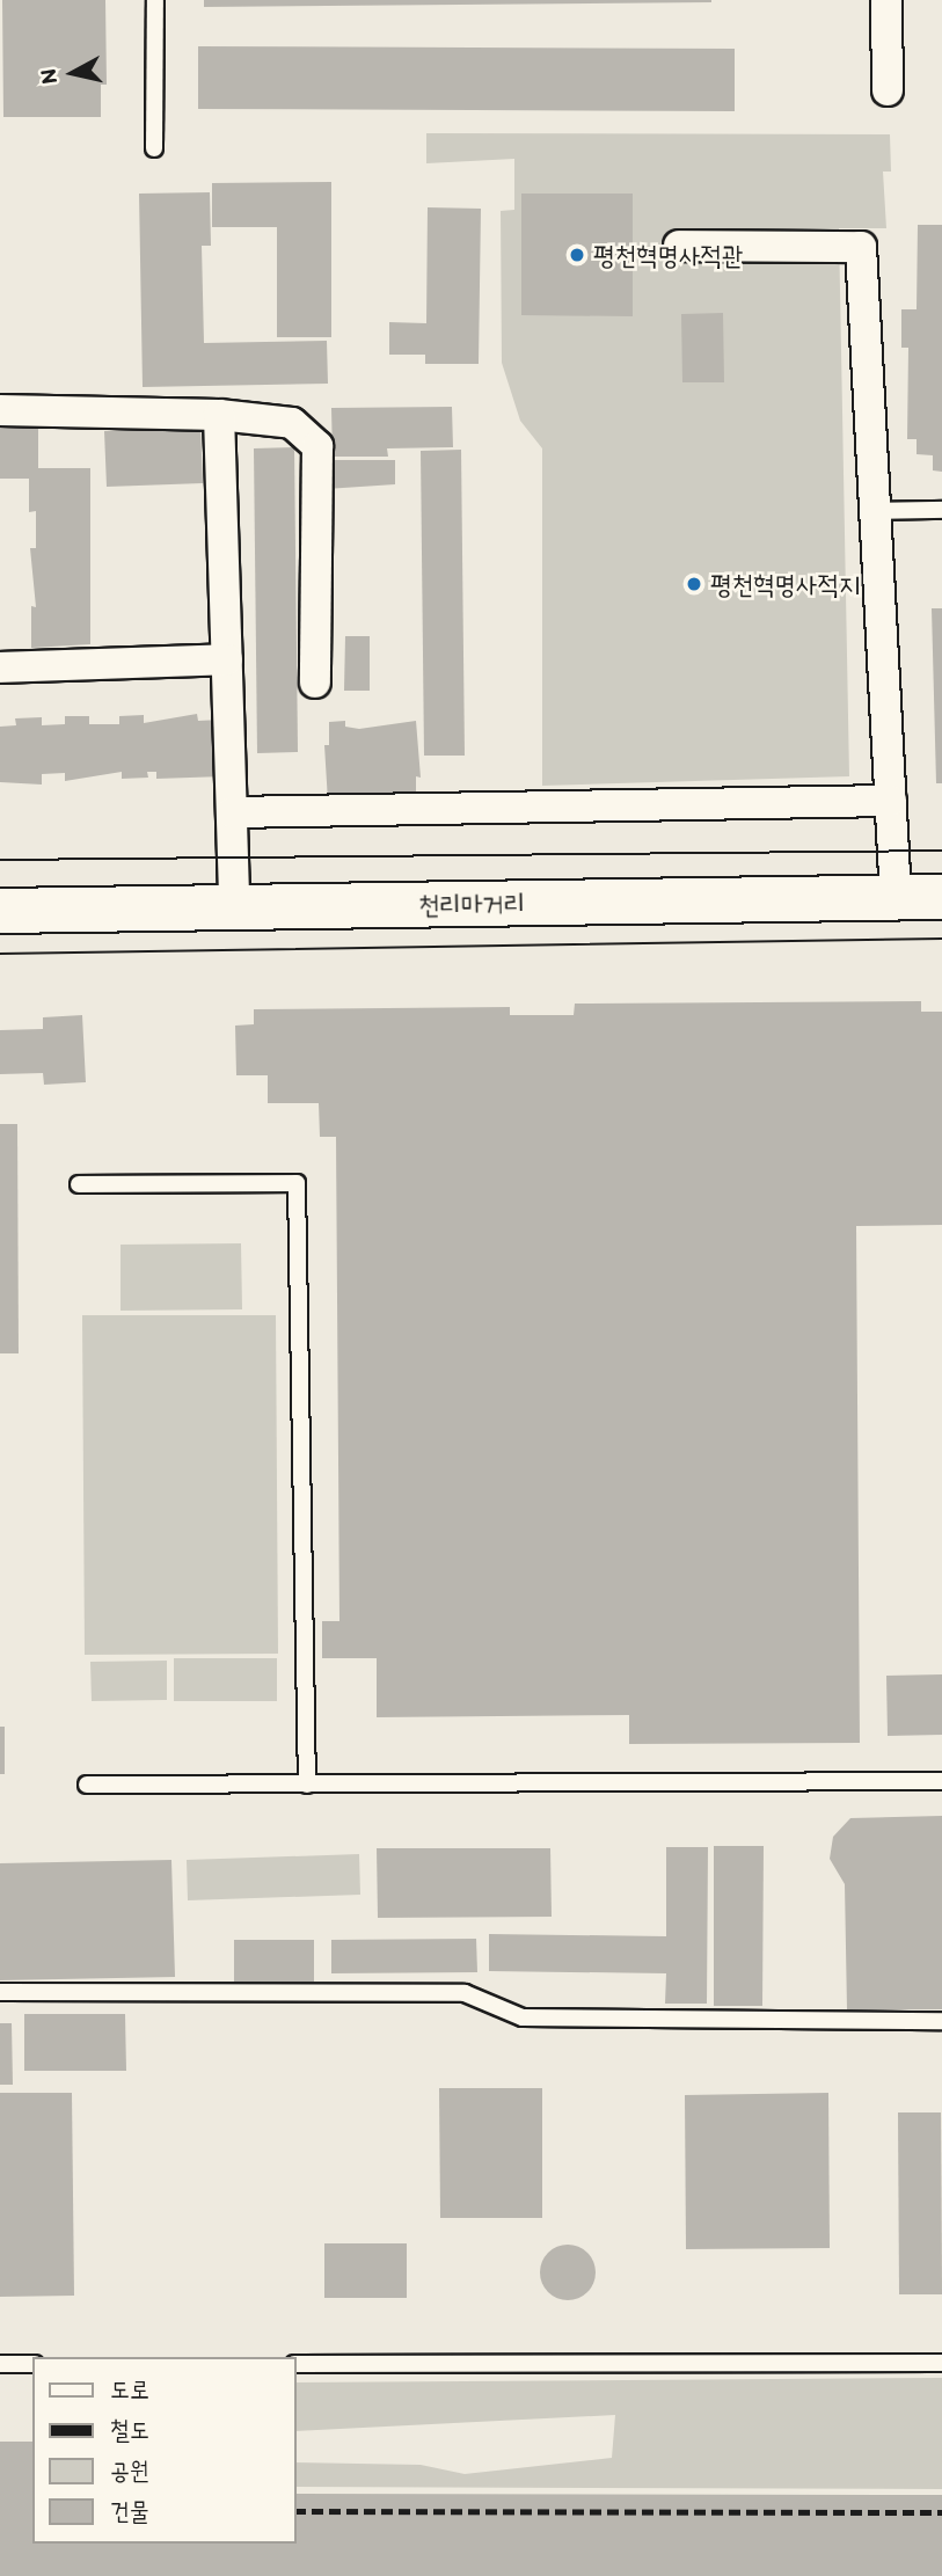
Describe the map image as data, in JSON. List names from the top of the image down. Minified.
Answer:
{"streets":{"highway":["천리마거리"]},"places":["평천혁명사적관","평천혁명사적지"],"legend":["도로","철도","공원","건물"],"north":"left"}
